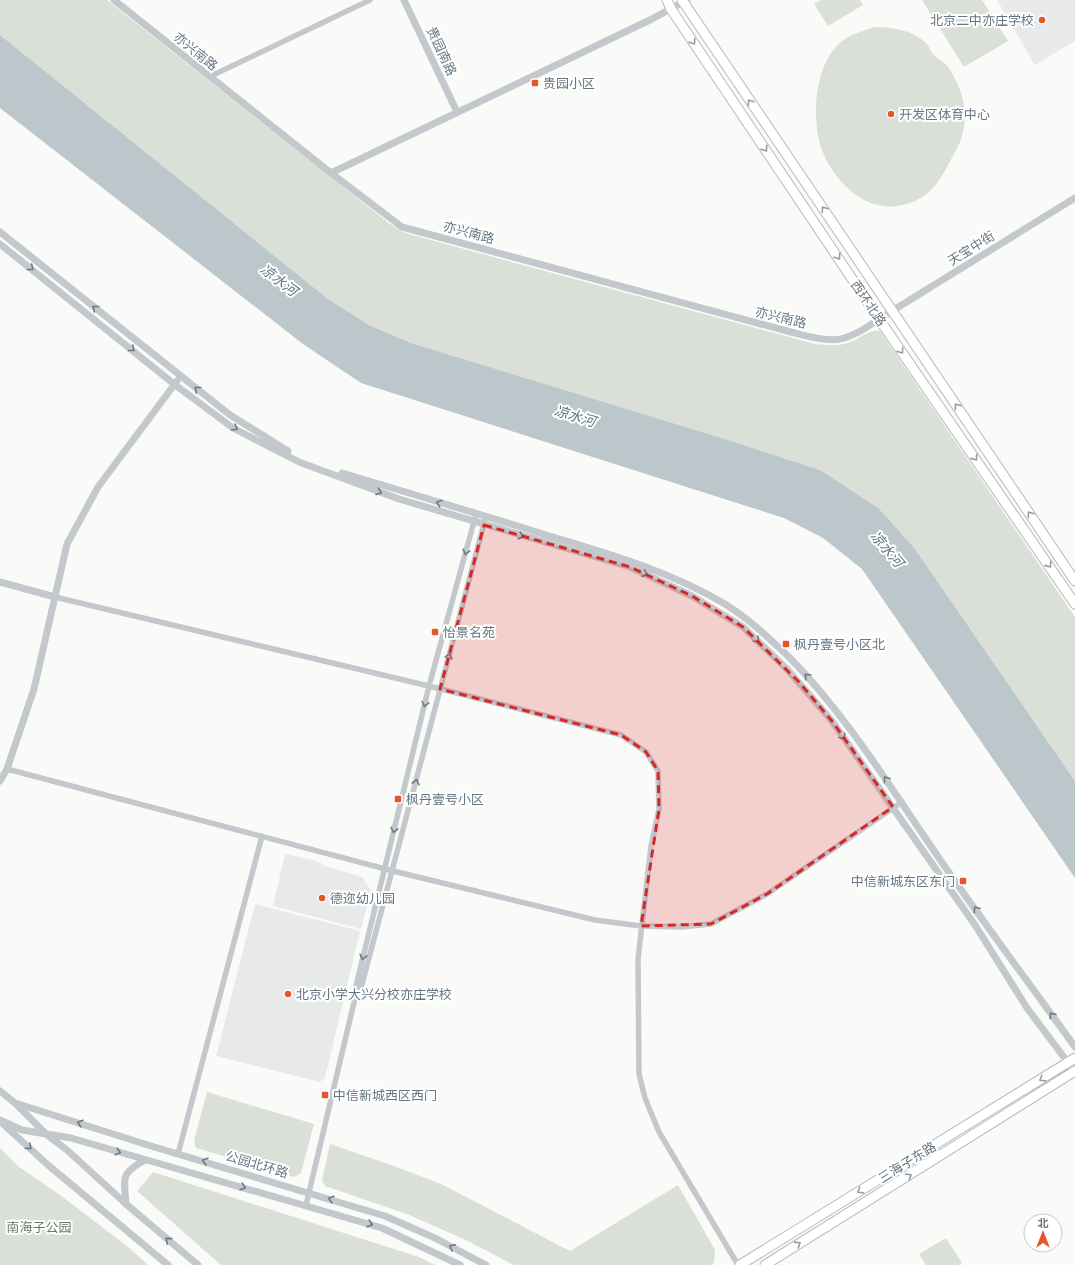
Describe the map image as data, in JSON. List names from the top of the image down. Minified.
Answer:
{"streets":{"main road":["西环北路","三海子东路"],"street":["亦兴南路","贵园南路","天宝中街","公园北环路"]},"crossings":[["亦兴南路","天宝中街"],["亦兴南路","西环北路"],["天宝中街","西环北路"]],"water":["凉水河"],"parks":["南海子公园"],"places":{"other":["北京二中亦庄学校","开发区体育中心","德迩幼儿园","北京小学大兴分校亦庄学校"],"transit":["贵园小区","怡景名苑","枫丹壹号小区北","枫丹壹号小区","中信新城东区东门","中信新城西区西门"]},"north":"top"}
